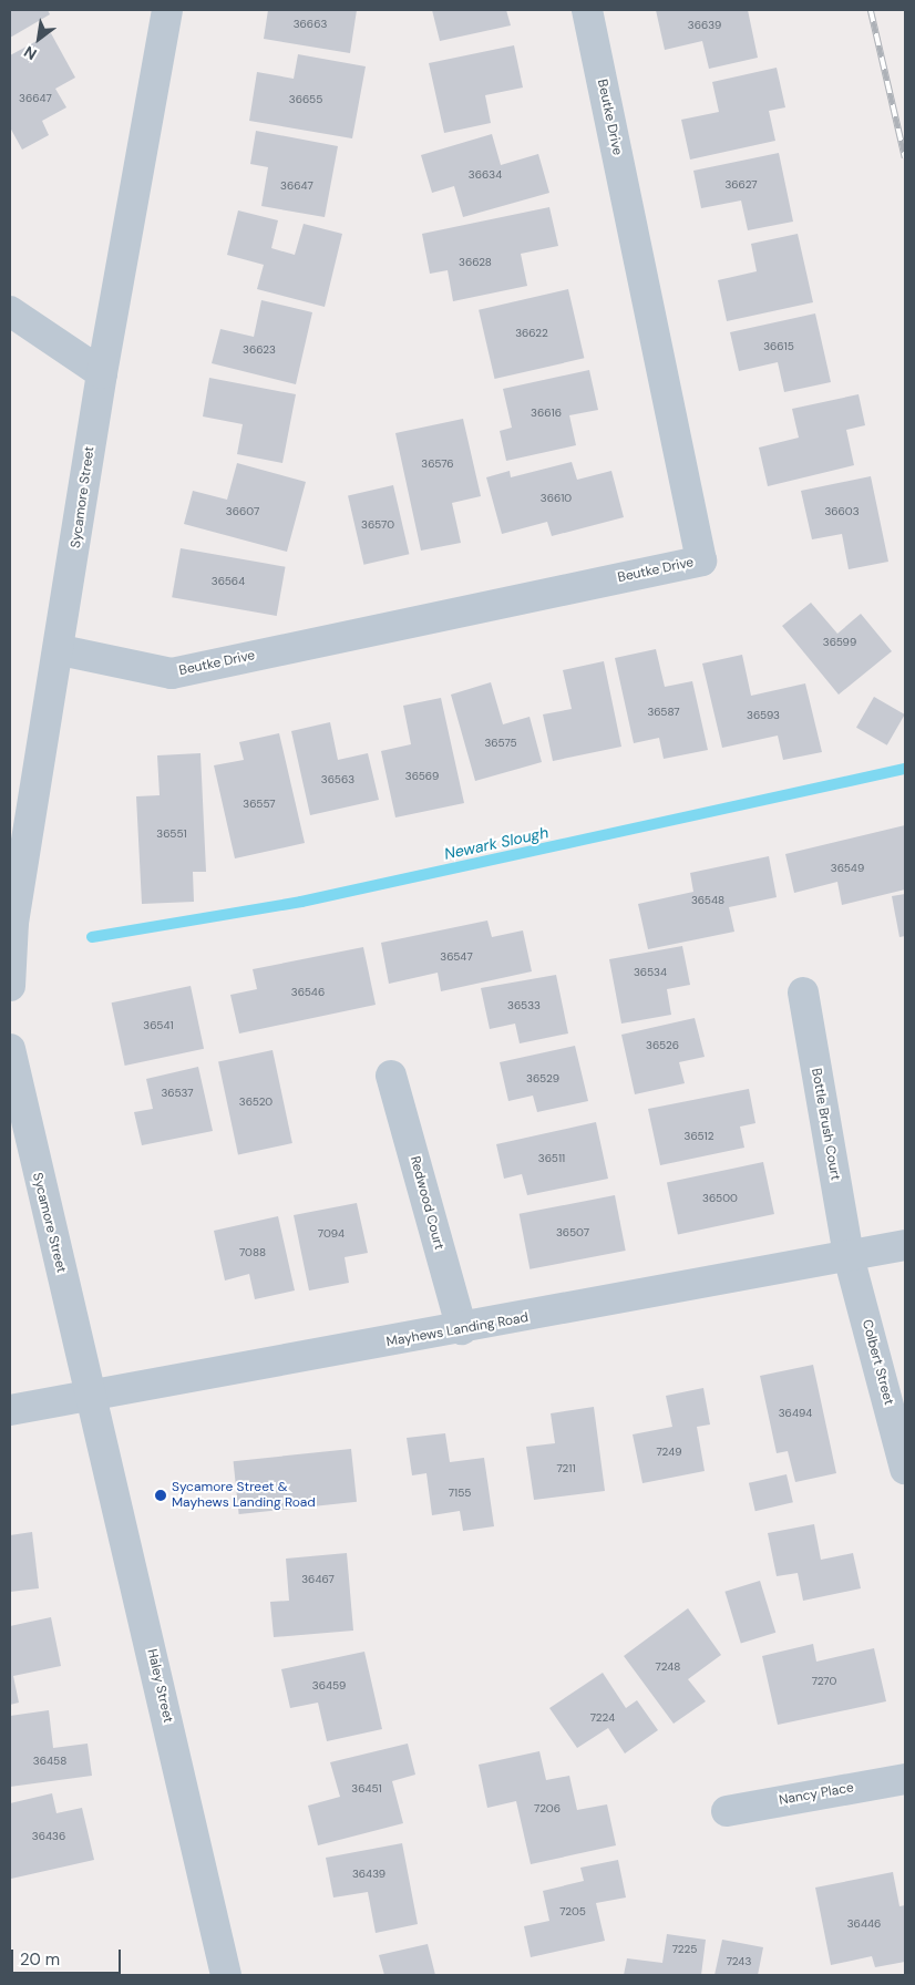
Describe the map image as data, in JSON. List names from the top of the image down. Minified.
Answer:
{"streets":{"street":["Beutke Drive","Sycamore Street","Bottle Brush Court","Redwood Court","Mayhews Landing Road","Colbert Street","Haley Street","Nancy Place"]},"crossings":[["Beutke Drive","Sycamore Street"],["Sycamore Street","Mayhews Landing Road"],["Sycamore Street","Haley Street"],["Bottle Brush Court","Mayhews Landing Road"],["Bottle Brush Court","Colbert Street"],["Redwood Court","Mayhews Landing Road"],["Mayhews Landing Road","Colbert Street"],["Mayhews Landing Road","Haley Street"]],"water":["Newark Slough"],"places":["Sycamore Street & Mayhews Landing Road"],"house_numbers":["36663","36639","36647","36655","36634","36627","36647","36628","36622","36615","36623","36616","36576","36610","36607","36603","36570","36564","36599","36587","36593","36575","36569","36563","36557","36551","36549","36548","36547","36534","36546","36533","36541","36526","36529","36537","36520","36512","36511","36500","36507","7094","7088","36494","7249","7211","7155","36467","7248","7270","36459","7224","36458","36451","7206","36436","36439","7205","36446","7225","7243"],"scale_bar":"20 m","north":"bottom left"}
